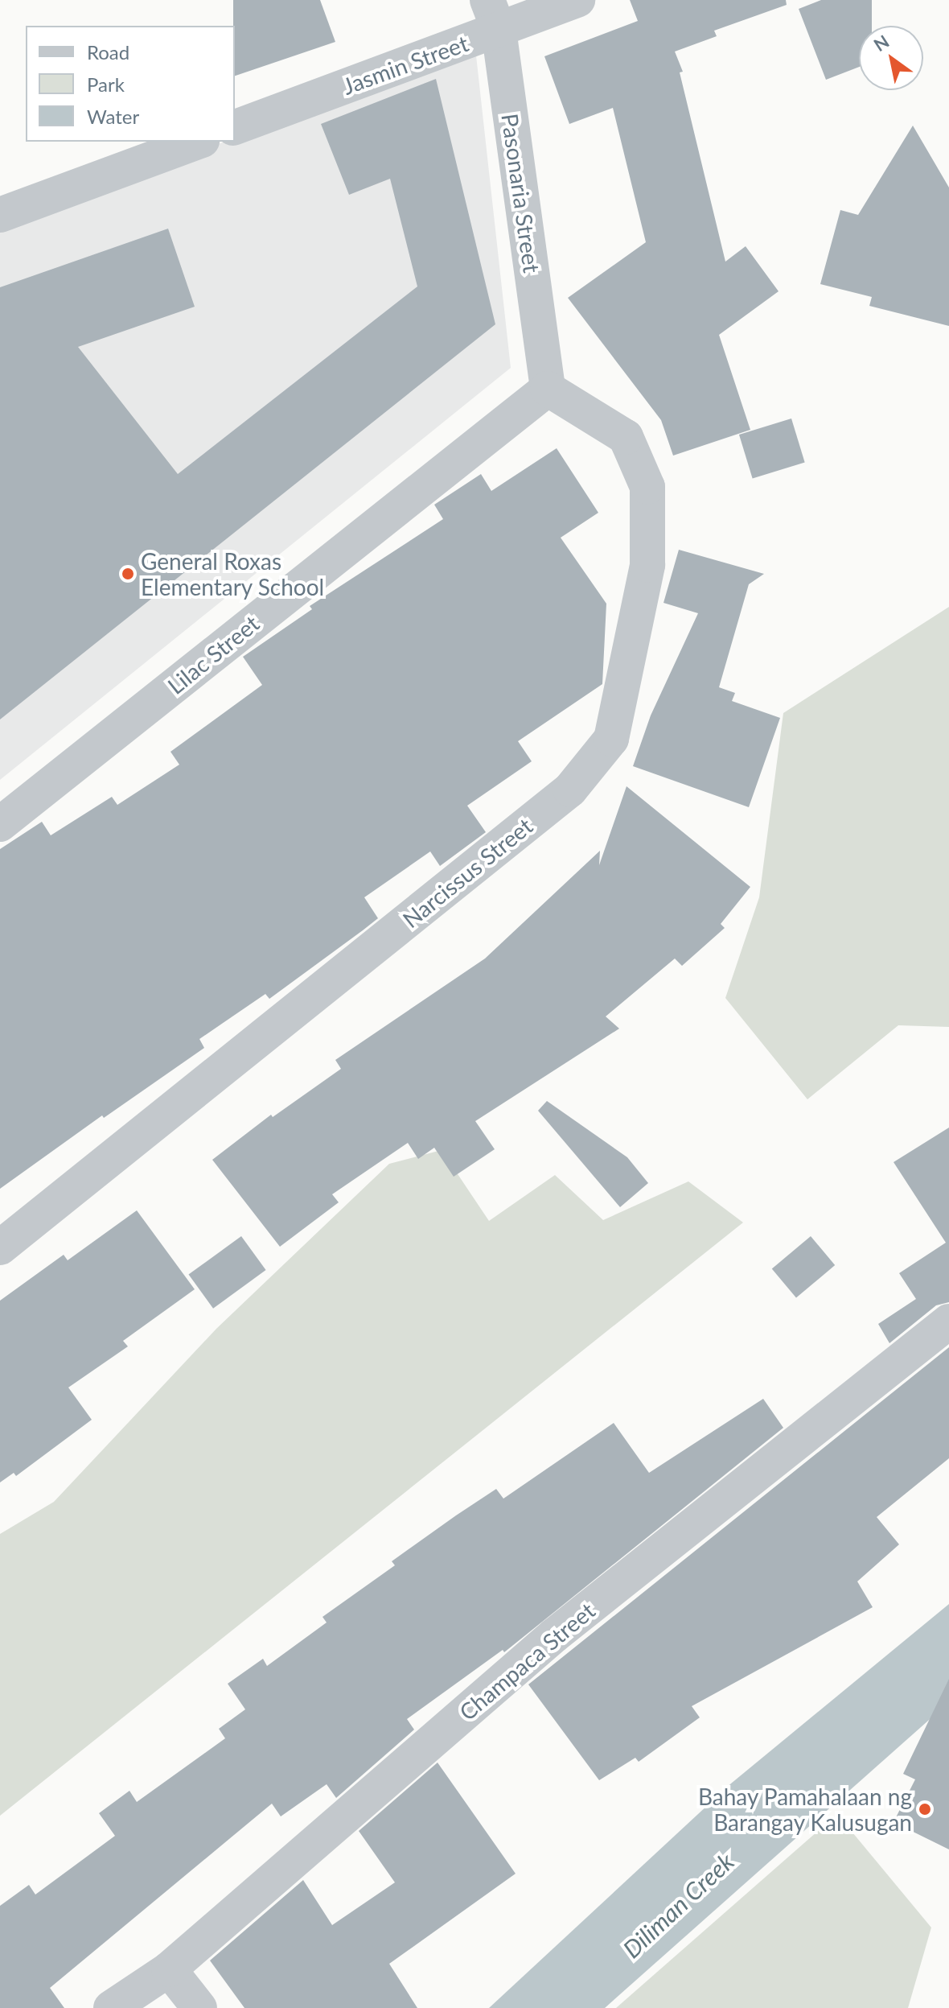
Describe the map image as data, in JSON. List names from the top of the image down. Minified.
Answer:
{"streets":{"street":["Jasmin Street","Pasonaria Street","Lilac Street","Narcissus Street","Champaca Street"]},"crossings":[["Jasmin Street","Pasonaria Street"],["Pasonaria Street","Lilac Street"],["Pasonaria Street","Narcissus Street"],["Lilac Street","Narcissus Street"]],"water":["Diliman Creek"],"places":["General Roxas Elementary School","Bahay Pamahalaan ng Barangay Kalusugan"],"legend":["Road","Park","Water"],"north":"top left"}
